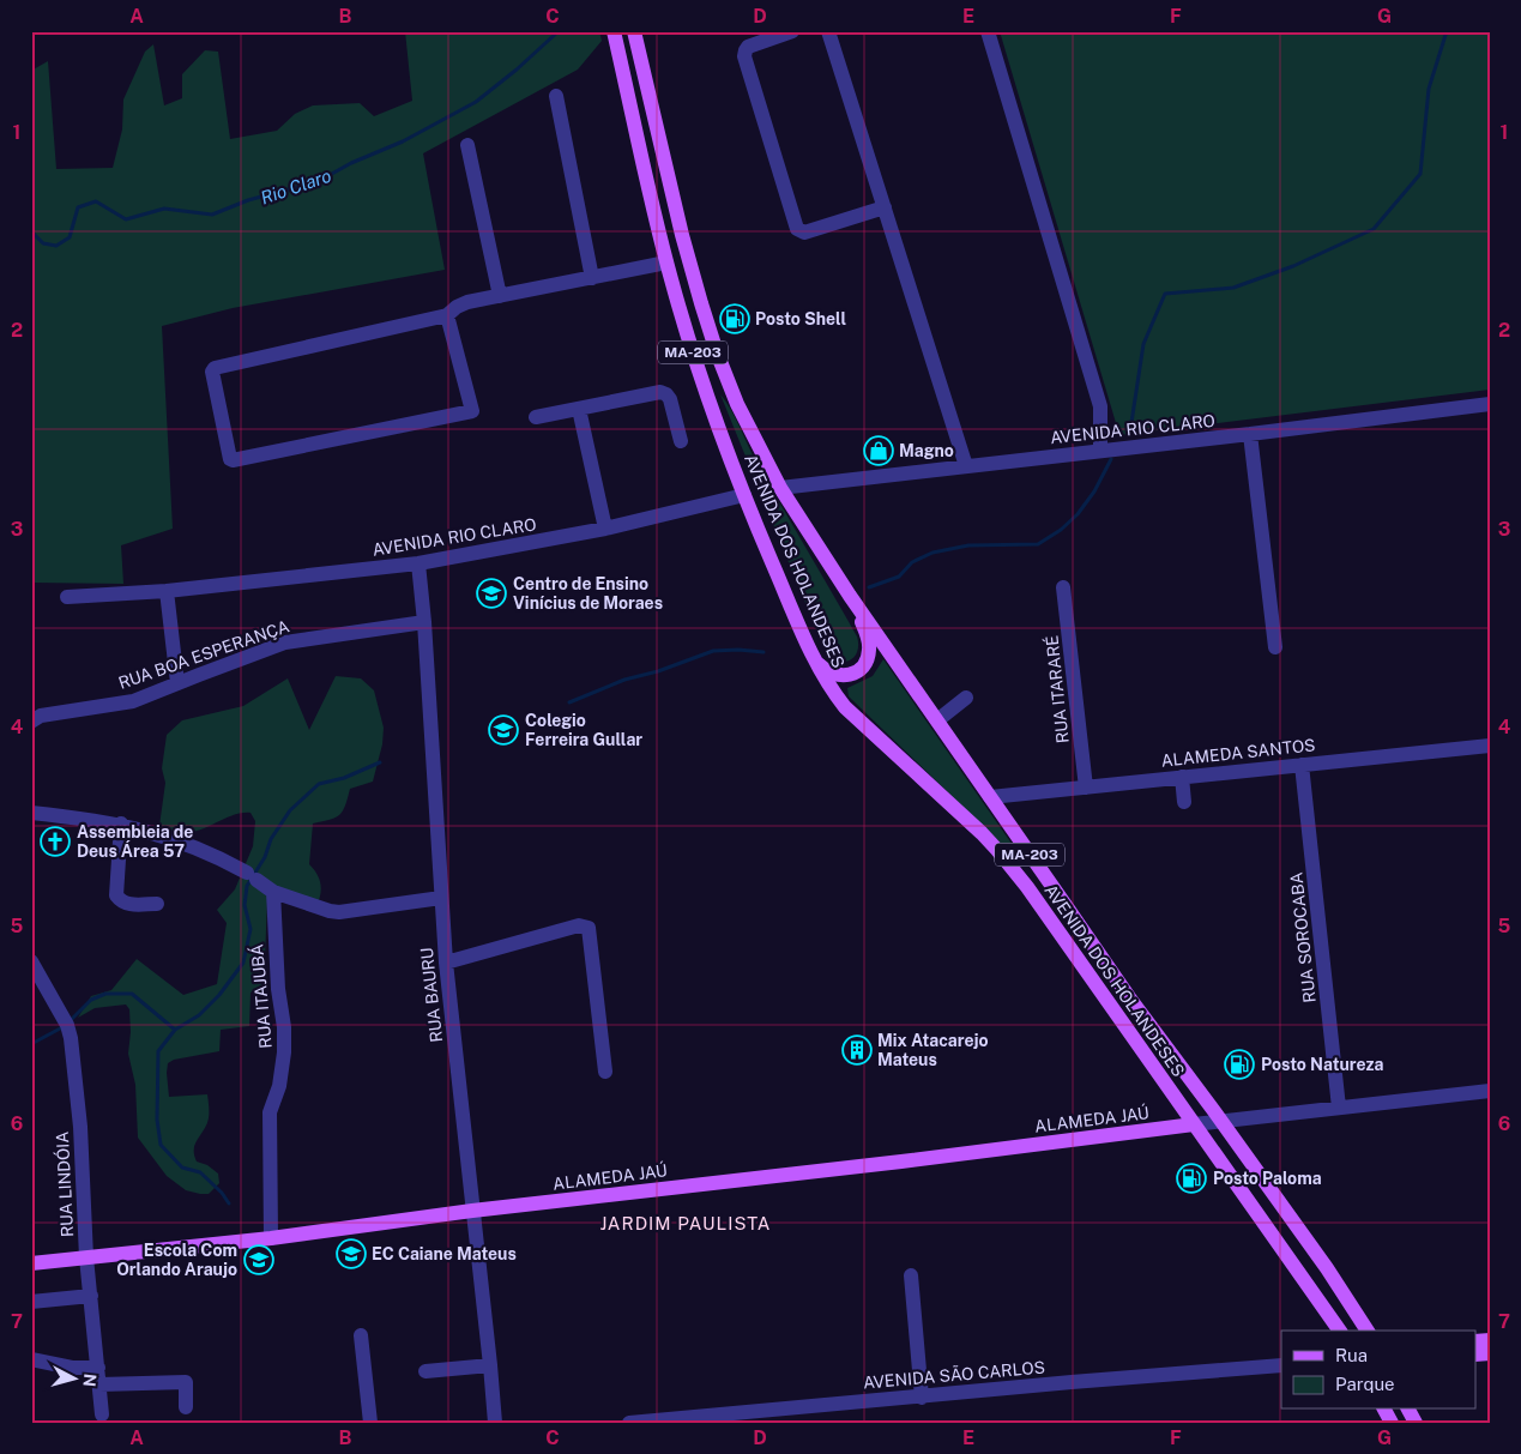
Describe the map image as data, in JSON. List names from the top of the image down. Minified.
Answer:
{"streets":{"main road":["MA-203","AVENIDA DOS HOLANDESES","ALAMEDA JAÚ"],"street":["AVENIDA RIO CLARO","RUA BOA ESPERANÇA","RUA ITARARÉ","ALAMEDA SANTOS","RUA SOROCABA","RUA BAURU","RUA ITAJUBÁ","RUA LINDÓIA","AVENIDA SÃO CARLOS"]},"crossings":[["AVENIDA RIO CLARO","AVENIDA DOS HOLANDESES"],["AVENIDA RIO CLARO","RUA BAURU"],["AVENIDA DOS HOLANDESES","ALAMEDA SANTOS"],["AVENIDA DOS HOLANDESES","ALAMEDA JAÚ"],["RUA BOA ESPERANÇA","RUA BAURU"],["RUA ITARARÉ","ALAMEDA SANTOS"],["ALAMEDA SANTOS","RUA SOROCABA"],["RUA BAURU","ALAMEDA JAÚ"],["RUA ITAJUBÁ","ALAMEDA JAÚ"],["ALAMEDA JAÚ","RUA LINDÓIA"]],"districts":["JARDIM PAULISTA"],"water":["Rio Claro"],"places":{"fuel station":["Posto Shell","Posto Natureza","Posto Paloma"],"shop":["Magno"],"school or university":["Centro de Ensino Vinícius de Moraes","Colegio Ferreira Gullar","EC Caiane Mateus","Escola Com Orlando Araujo"],"church":["Assembleia de Deus Área 57"],"building":["Mix Atacarejo Mateus"]},"legend":["Rua","Parque"],"north":"right","grid":{"columns":["A","B","C","D","E","F","G"],"rows":["1","2","3","4","5","6","7"]}}
